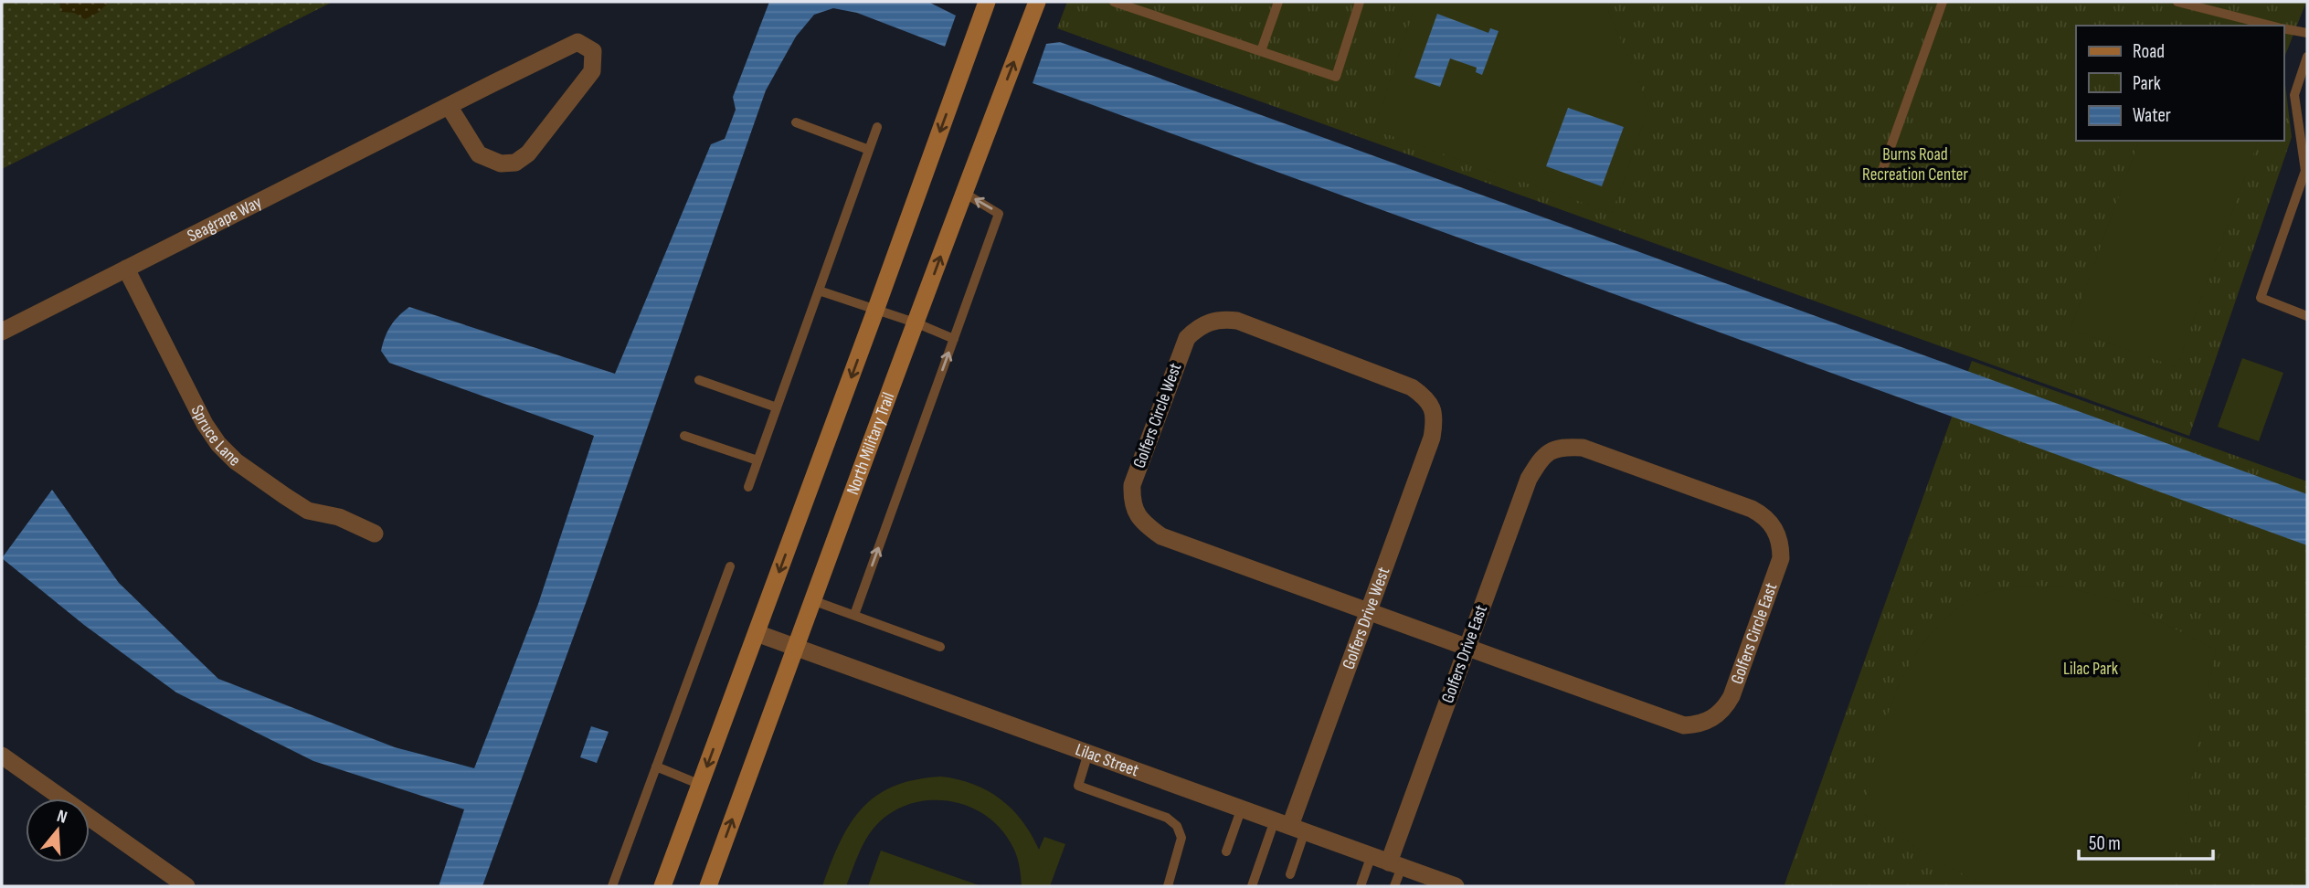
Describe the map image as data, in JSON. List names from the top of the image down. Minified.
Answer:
{"streets":{"main road":["North Military Trail"],"street":["Seagrape Way","Golfers Circle West","Spruce Lane","Golfers Drive West","Golfers Circle East","Golfers Drive East","Lilac Street"]},"crossings":[["Seagrape Way","Spruce Lane"],["Golfers Circle West","Golfers Drive West"],["Golfers Circle West","Golfers Circle East"],["Golfers Circle West","Golfers Drive East"],["North Military Trail","Lilac Street"],["Golfers Drive West","Lilac Street"],["Golfers Circle East","Golfers Drive East"],["Golfers Drive East","Lilac Street"]],"parks":["Burns Road Recreation Center","Lilac Park"],"legend":["Road","Park","Water"],"scale_bar":"50 m","north":"top"}
